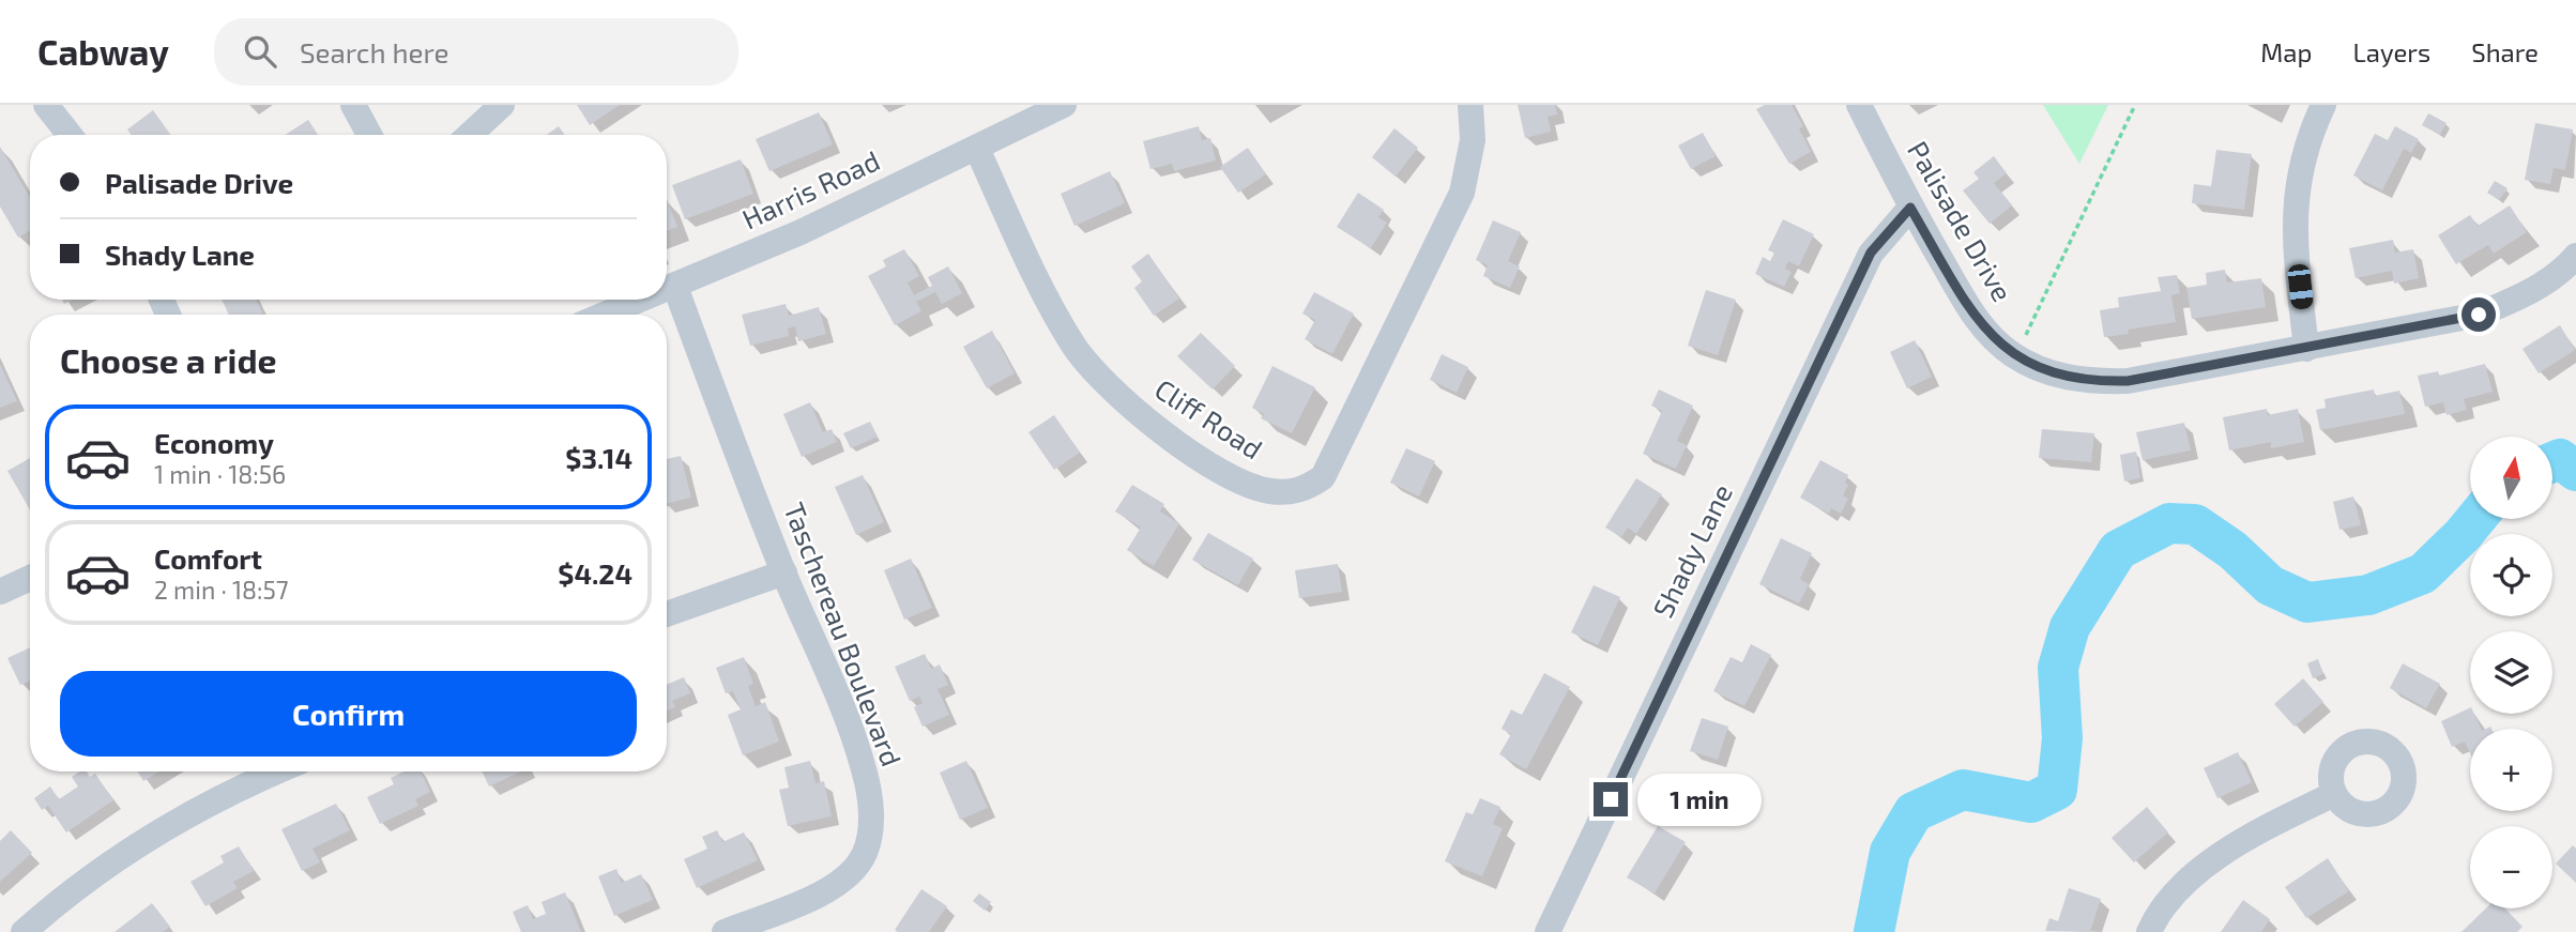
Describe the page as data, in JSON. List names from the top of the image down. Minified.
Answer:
{"streets":{"street":["Harris Road","Palisade Drive","Cliff Road","Shady Lane","Taschereau Boulevard"]},"crossings":[["Harris Road","Cliff Road"],["Harris Road","Taschereau Boulevard"],["Palisade Drive","Shady Lane"]],"north":"top","page":{"header":"Cabway","search":"Search here","nav":["Map","Layers","Share"],"banner":["Palisade Drive","Shady Lane"],"heading":"Choose a ride","list":[{"name":"Economy","note":"1 min · 18:56","value":"$3.14"},{"name":"Comfort","note":"2 min · 18:57","value":"$4.24"}],"map_buttons":["+","−"],"buttons":"Confirm","bubble":"1 min"}}
